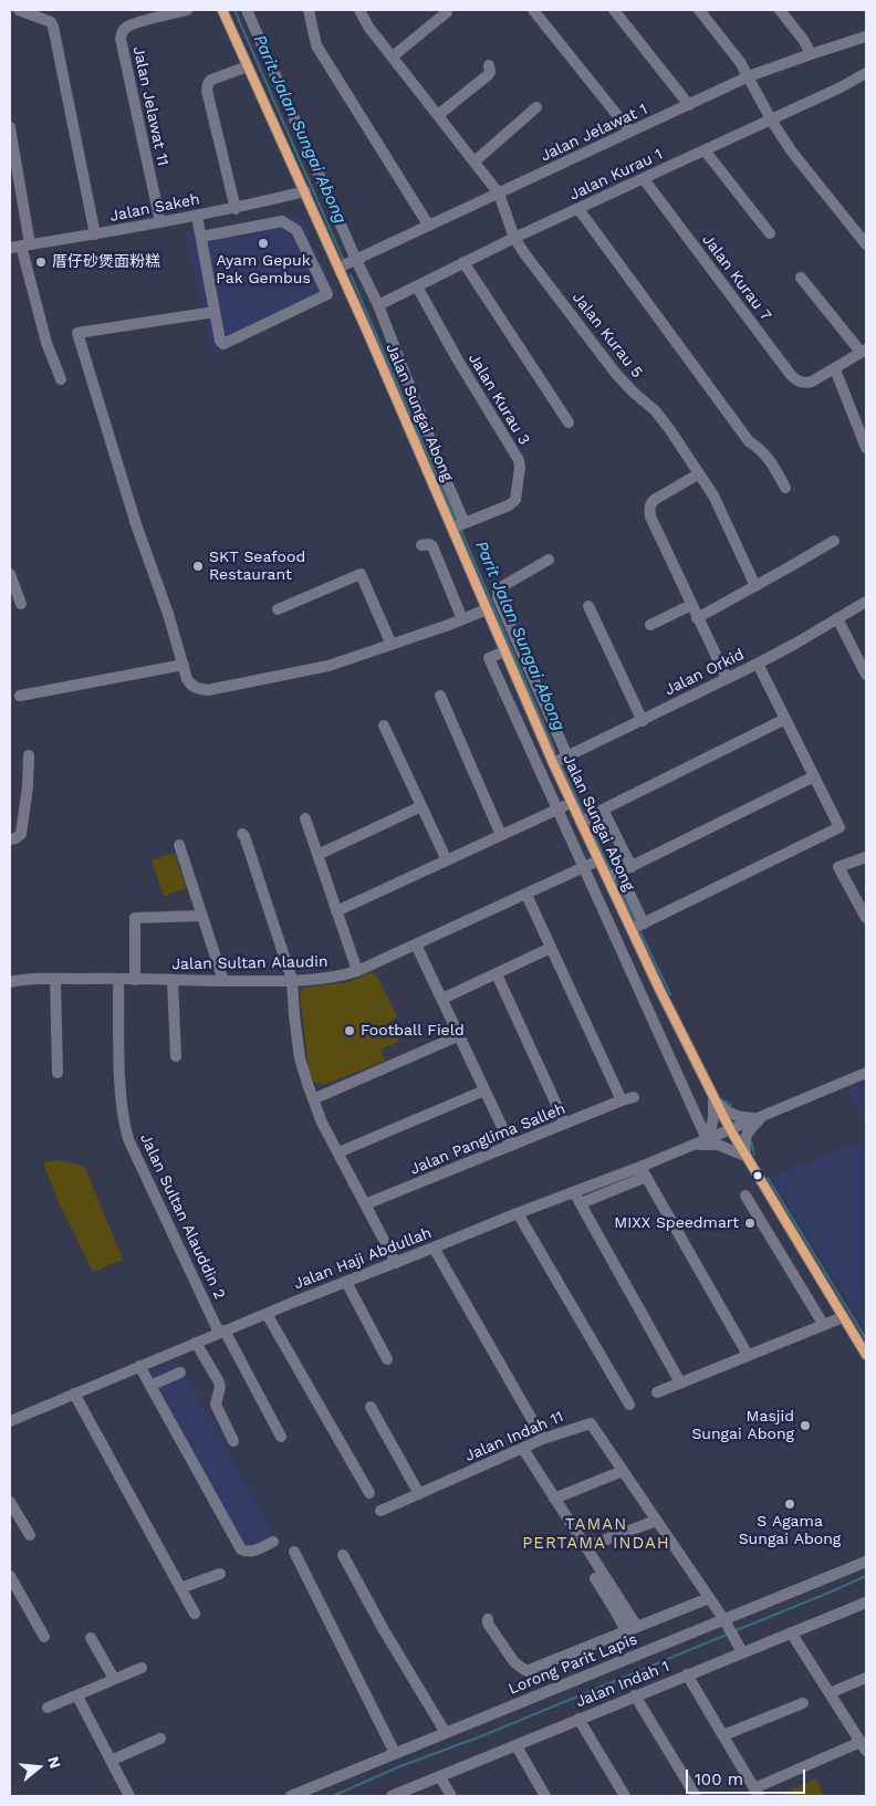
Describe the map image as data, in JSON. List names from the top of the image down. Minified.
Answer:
{"streets":{"street":["Jalan Jelawat 11","Jalan Jelawat 1","Jalan Kurau 1","Jalan Sakeh","Jalan Kurau 7","Jalan Kurau 5","Jalan Kurau 3","Jalan Sungai Abong","Jalan Orkid","Jalan Sultan Alaudin","Jalan Panglima Salleh","Jalan Sultan Alauddin 2","Jalan Haji Abdullah","Jalan Indah 11","Lorong Parit Lapis","Jalan Indah 1"]},"crossings":[["Jalan Jelawat 11","Jalan Sakeh"],["Jalan Jelawat 1","Jalan Kurau 5"],["Jalan Jelawat 1","Jalan Sungai Abong"],["Jalan Kurau 1","Jalan Kurau 7"],["Jalan Kurau 1","Jalan Kurau 5"],["Jalan Kurau 1","Jalan Kurau 3"],["Jalan Sakeh","Jalan Sungai Abong"],["Jalan Kurau 3","Jalan Sungai Abong"],["Jalan Sungai Abong","Jalan Orkid"],["Jalan Sungai Abong","Jalan Sultan Alaudin"],["Jalan Sungai Abong","Jalan Haji Abdullah"],["Jalan Sultan Alaudin","Jalan Sultan Alauddin 2"],["Jalan Sultan Alauddin 2","Jalan Haji Abdullah"],["Jalan Indah 11","Lorong Parit Lapis"],["Jalan Indah 11","Jalan Indah 1"]],"districts":["TAMAN PERTAMA INDAH"],"water":["Parit Jalan Sungai Abong"],"places":["Ayam Gepuk Pak Gembus","厝仔砂煲面粉糕","SKT Seafood Restaurant","Football Field","MIXX Speedmart","Masjid Sungai Abong","S Agama Sungai Abong"],"scale_bar":"100 m","north":"right"}
